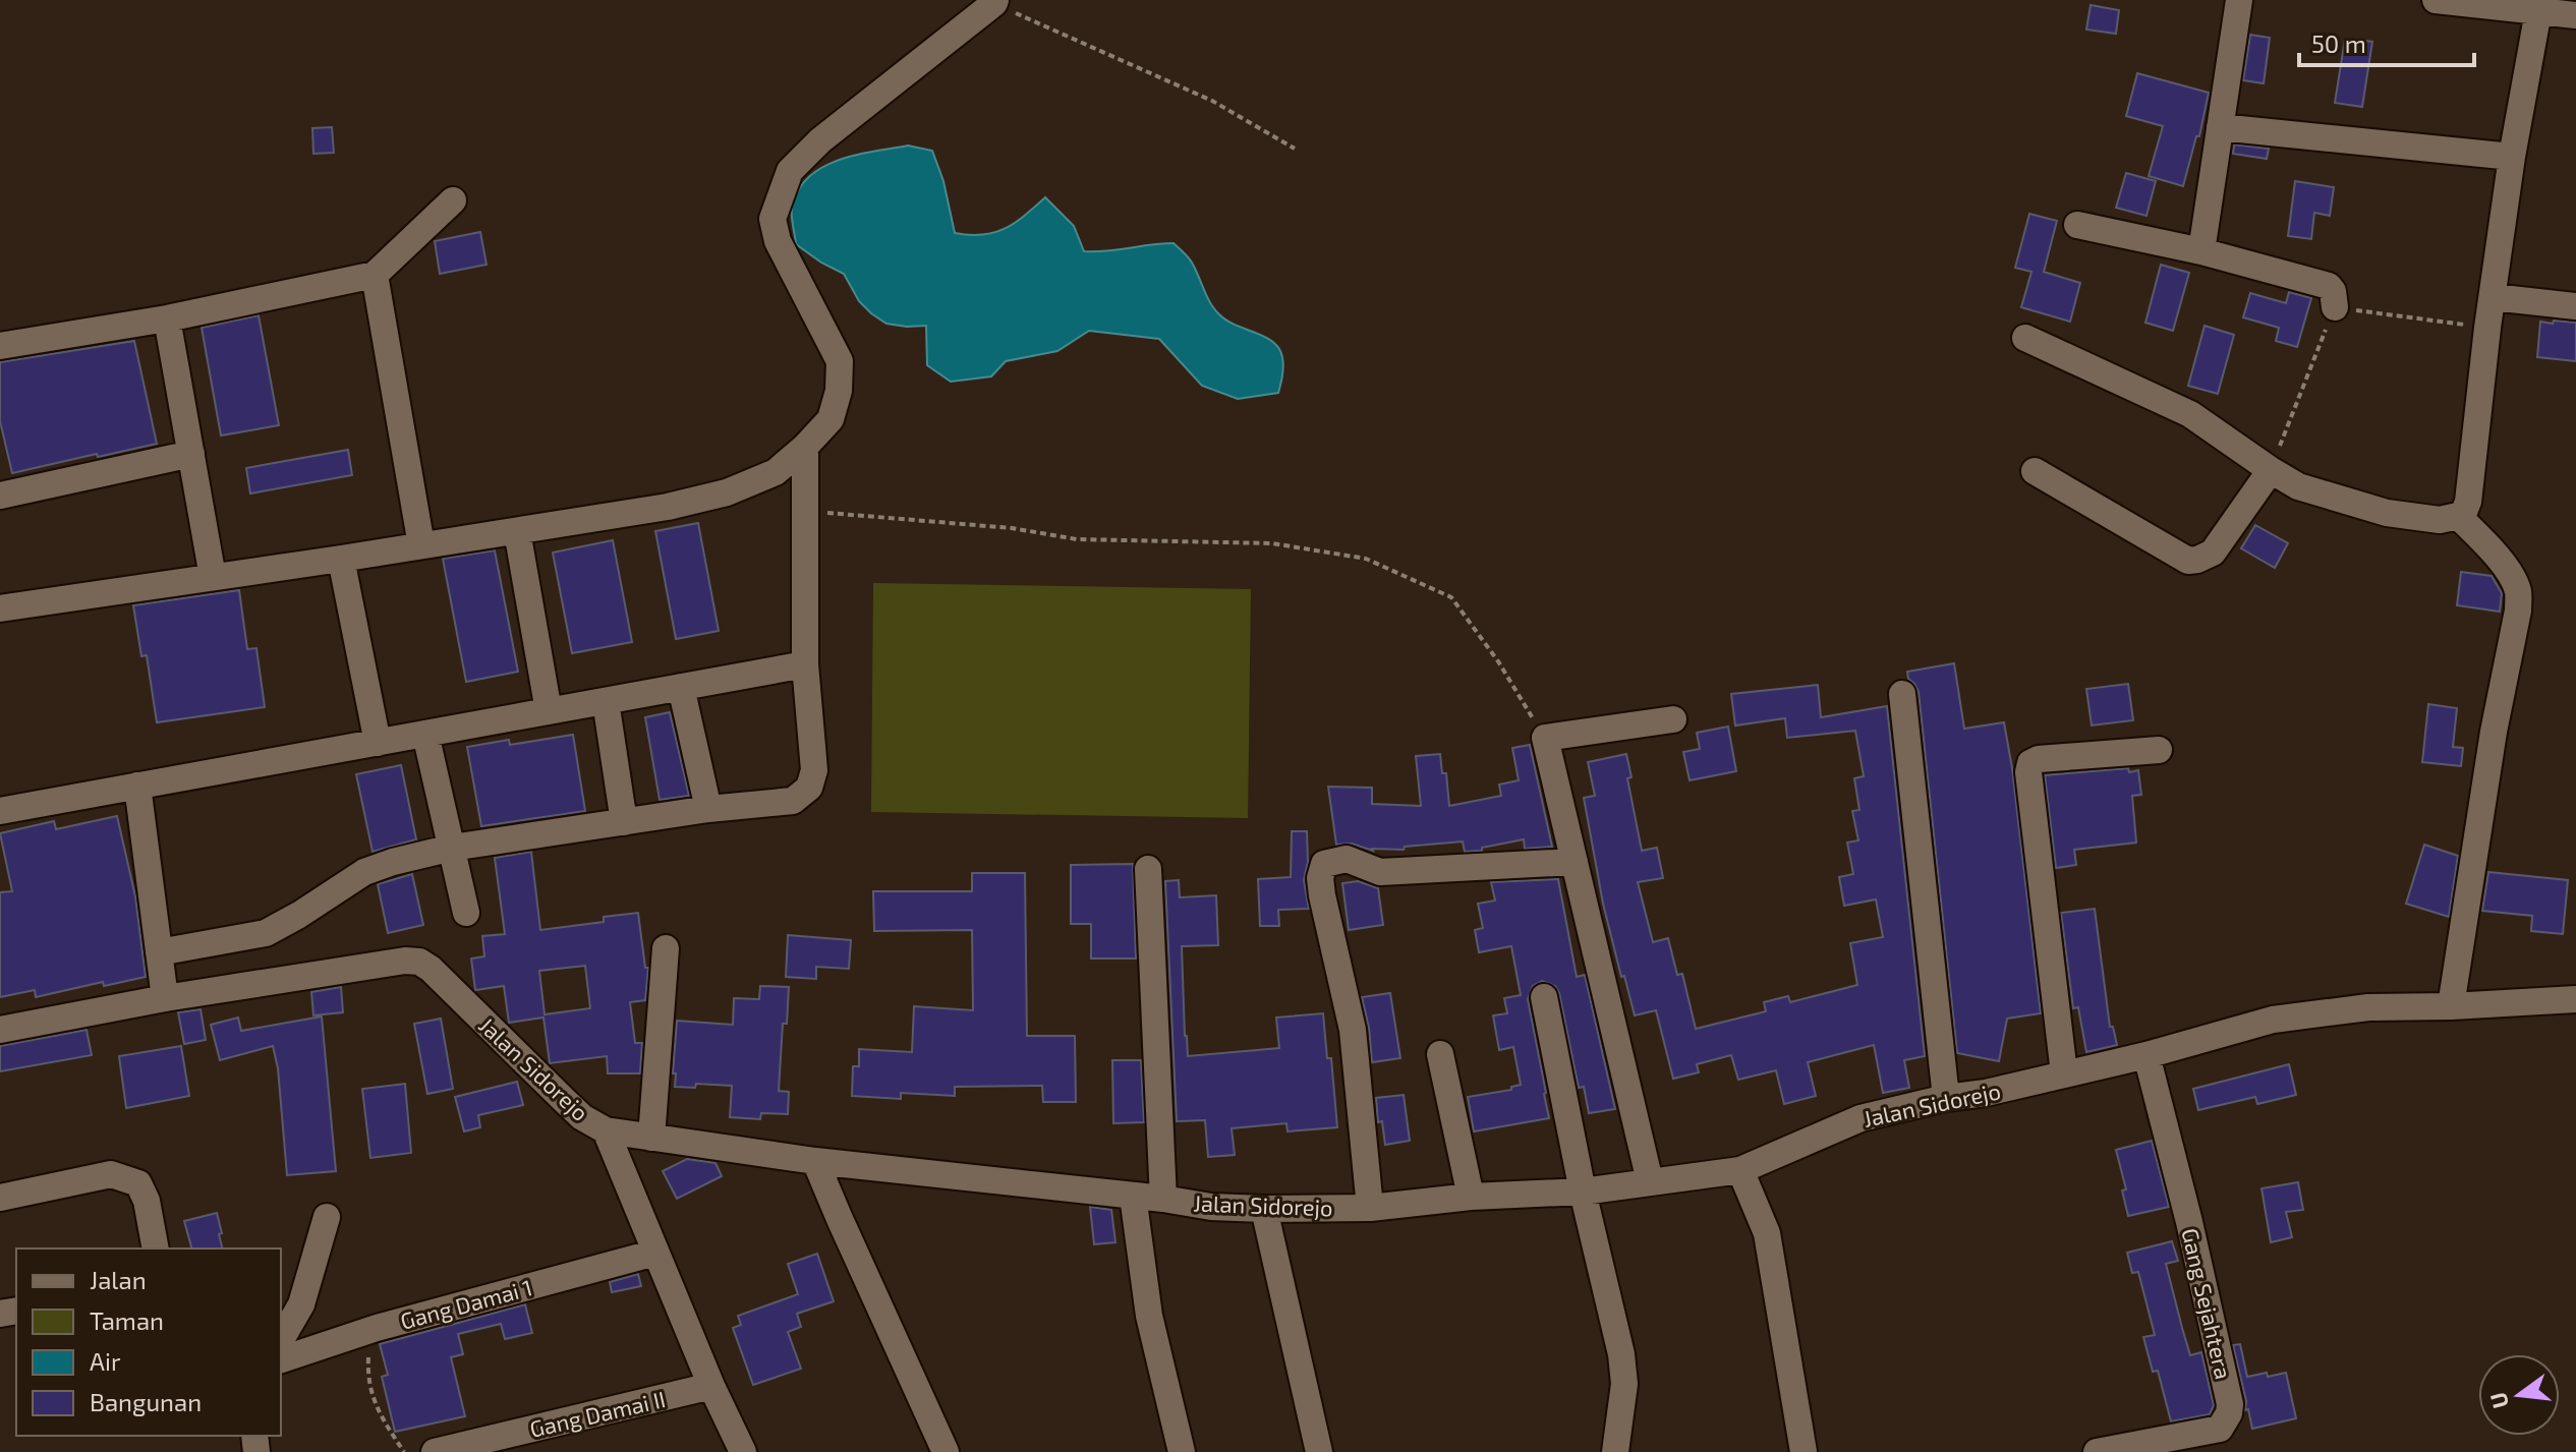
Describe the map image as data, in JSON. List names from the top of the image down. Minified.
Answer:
{"streets":{"street":["Jalan Sidorejo","Gang Damai 1","Gang Sejahtera","Gang Damai II"]},"crossings":[["Jalan Sidorejo","Gang Sejahtera"]],"legend":["Jalan","Taman","Air","Bangunan"],"scale_bar":"50 m","north":"left"}
